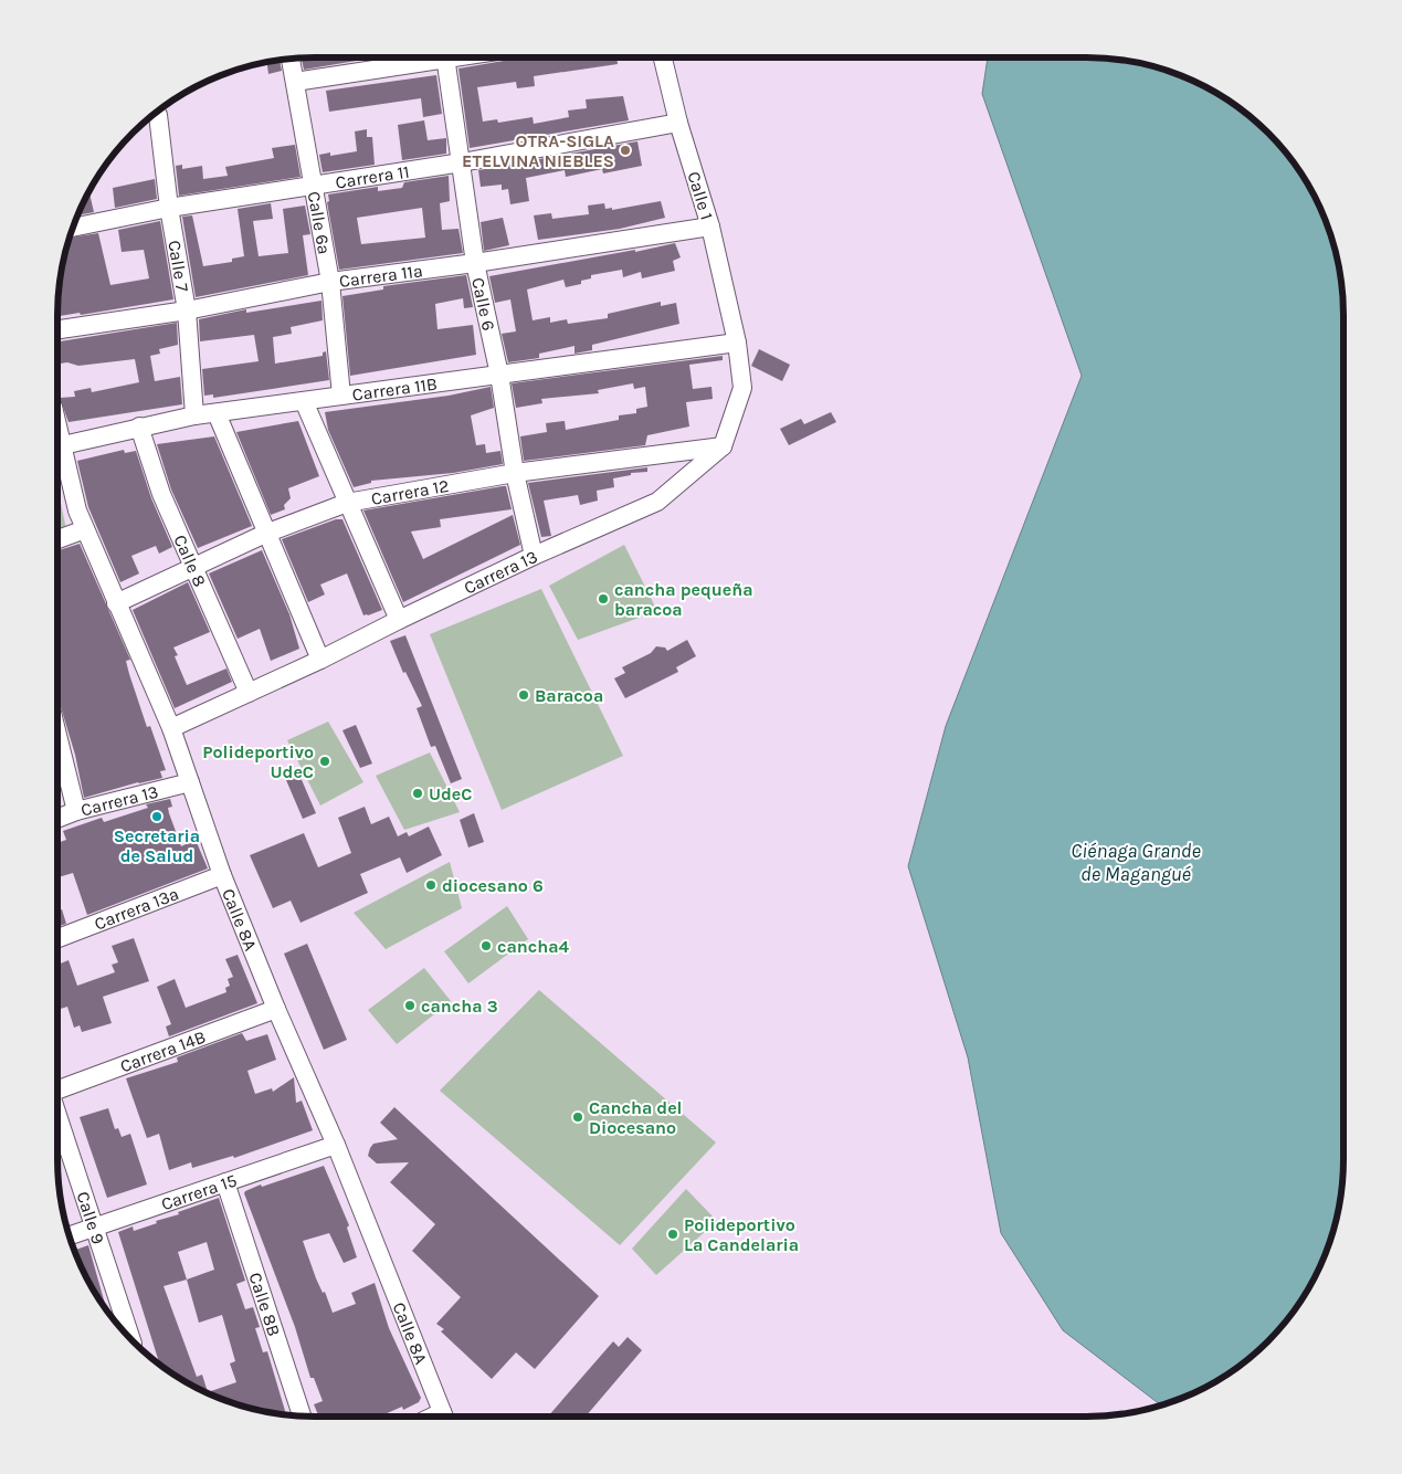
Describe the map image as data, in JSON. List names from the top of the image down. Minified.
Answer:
{"streets":{"street":["Carrera 11","Calle 1","Calle 6a","Calle 7","Carrera 11a","Calle 6","Carrera 11B","Carrera 12","Calle 8","Carrera 13","Carrera 13a","Calle 8A","Carrera 14B","Carrera 15","Calle 9","Calle 8B"]},"crossings":[["Carrera 11","Calle 1"],["Carrera 11","Calle 6a"],["Carrera 11","Calle 7"],["Carrera 11","Calle 6"],["Calle 1","Carrera 11a"],["Calle 1","Carrera 11B"],["Calle 6a","Carrera 11a"],["Calle 6a","Carrera 11B"],["Calle 7","Carrera 11a"],["Calle 7","Carrera 11B"],["Carrera 11a","Calle 6"],["Calle 6","Carrera 11B"],["Calle 6","Carrera 12"],["Calle 6","Carrera 13"],["Carrera 11B","Calle 8"],["Carrera 11B","Calle 8A"],["Carrera 12","Calle 8"],["Carrera 12","Carrera 13"],["Carrera 12","Calle 8A"],["Calle 8","Carrera 13"],["Carrera 13","Calle 8A"],["Carrera 13a","Calle 8A"],["Calle 8A","Carrera 14B"],["Calle 8A","Carrera 15"],["Carrera 15","Calle 9"],["Carrera 15","Calle 8B"]],"water":["Ciénaga Grande de Magangué"],"places":["OTRA-SIGLA ETELVINA NIEBLES","cancha pequeña baracoa","Baracoa","Polideportivo UdeC","UdeC","Secretaria de Salud","diocesano 6","cancha4","cancha 3","Cancha del Diocesano","Polideportivo La Candelaria"]}
